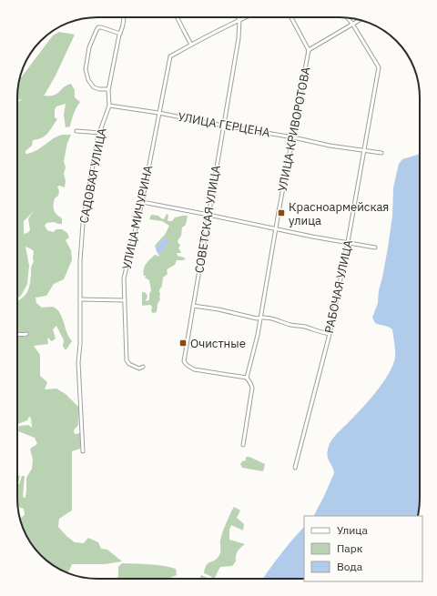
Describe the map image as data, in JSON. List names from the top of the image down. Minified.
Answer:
{"streets":{"street":["УЛИЦА ГЕРЦЕНА","УЛИЦА КРИВОРОТОВА","САДОВАЯ УЛИЦА","УЛИЦА МИЧУРИНА","СОВЕТСКАЯ УЛИЦА","РАБОЧАЯ УЛИЦА"]},"crossings":[["УЛИЦА ГЕРЦЕНА","УЛИЦА КРИВОРОТОВА"],["УЛИЦА ГЕРЦЕНА","САДОВАЯ УЛИЦА"],["УЛИЦА ГЕРЦЕНА","УЛИЦА МИЧУРИНА"],["УЛИЦА ГЕРЦЕНА","СОВЕТСКАЯ УЛИЦА"],["УЛИЦА ГЕРЦЕНА","РАБОЧАЯ УЛИЦА"],["УЛИЦА КРИВОРОТОВА","СОВЕТСКАЯ УЛИЦА"]],"places":{"transit":["Красноармейская улица","Очистные"]},"legend":["Улица","Парк","Вода"]}
